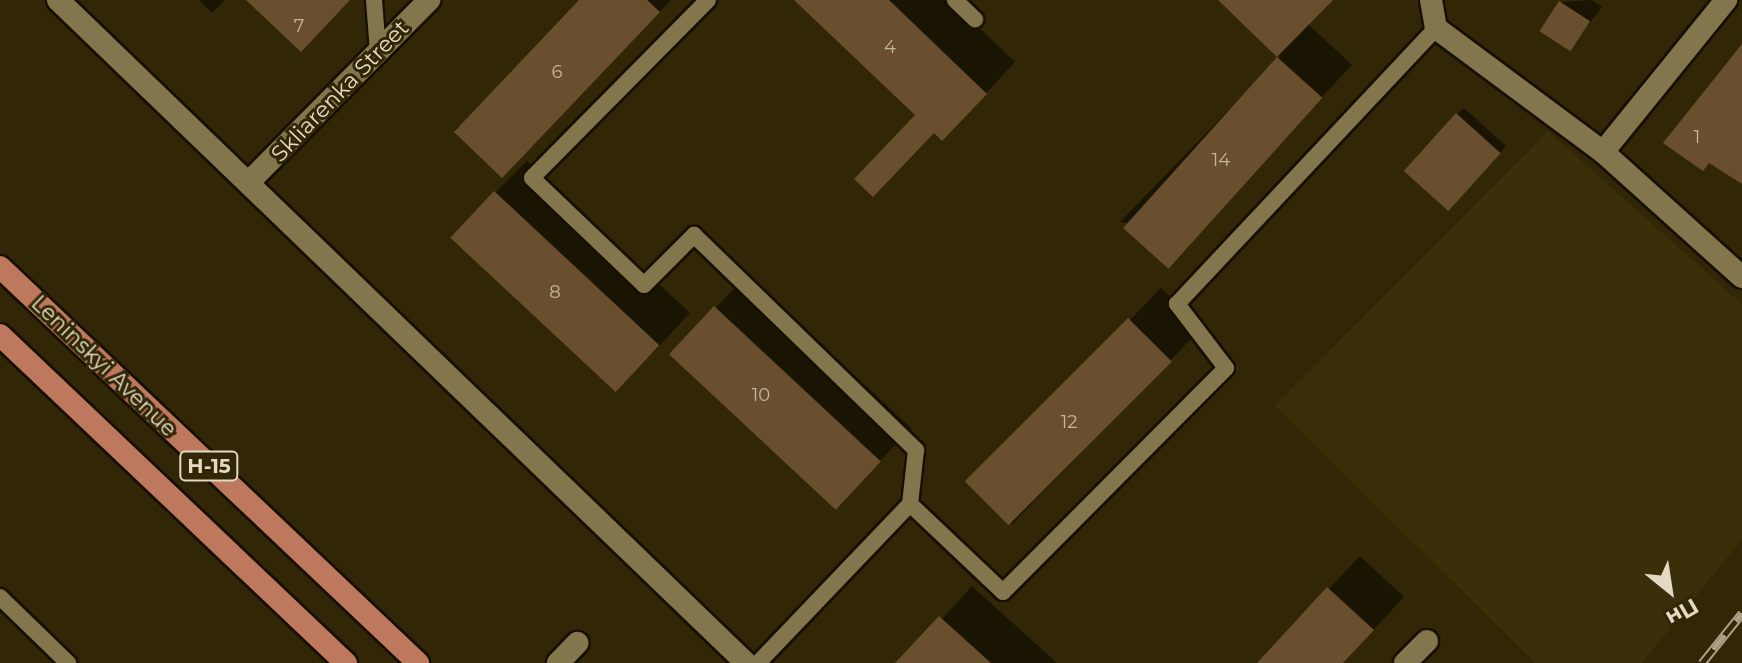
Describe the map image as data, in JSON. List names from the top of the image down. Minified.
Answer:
{"streets":{"main road":["Leninskyi Avenue","Н-15"],"street":["Skliarenka Street"]},"house_numbers":["7","4","6","1","14","8","10","12"],"north":"bottom right"}
